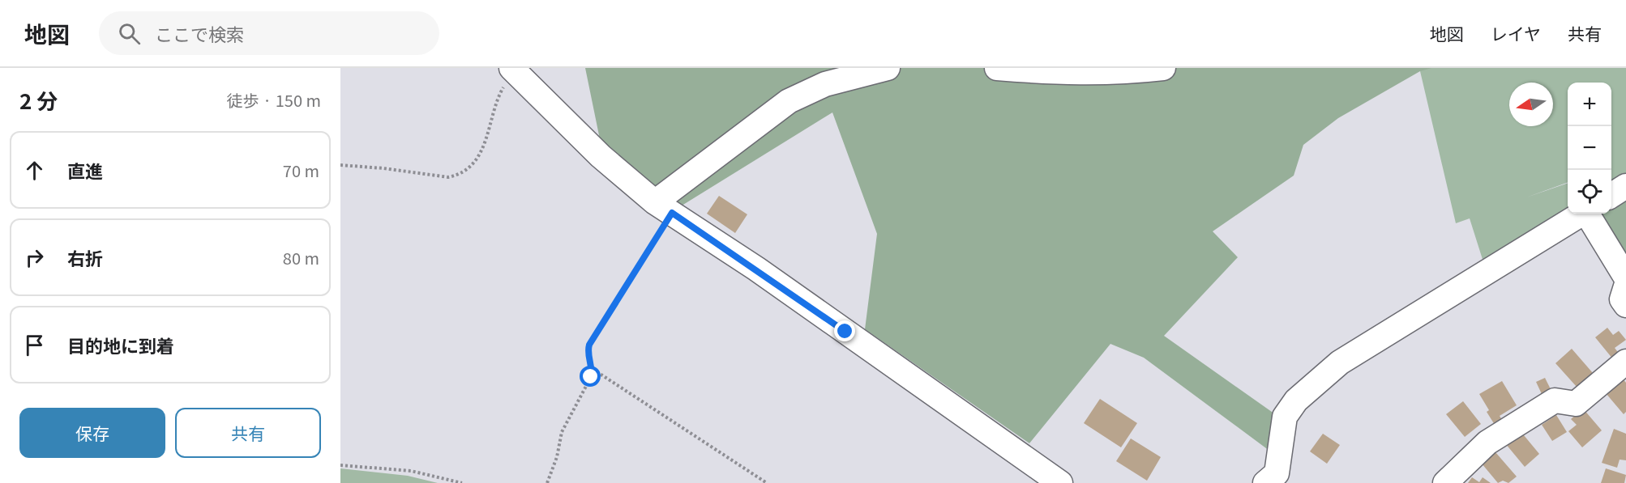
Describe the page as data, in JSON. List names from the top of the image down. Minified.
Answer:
{"north":"left","page":{"header":"地図","search":"ここで検索","nav":["地図","レイヤ","共有"],"heading":["2 分","徒歩 · 150 m"],"map_buttons":["+","−"],"list":[["直進","70 m"],["右折","80 m"],"目的地に到着"],"buttons":["保存","共有"]}}
